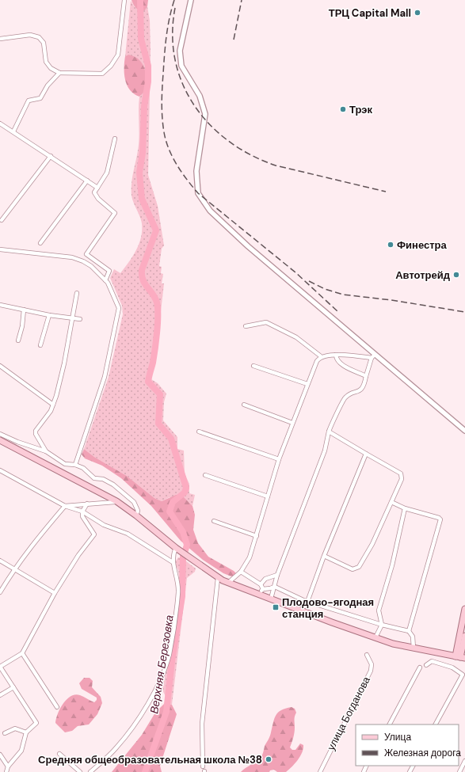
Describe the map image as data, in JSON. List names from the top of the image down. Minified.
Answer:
{"streets":{"street":["улица Богданова"]},"water":["Верхняя Березовка"],"places":{"other":["ТРЦ Capital Mall","Трэк","Финестра","Автотрейд","Средняя общеобразовательная школа №38"],"transit":["Плодово-ягодная станция"]},"legend":["Улица","Железная дорога"]}
